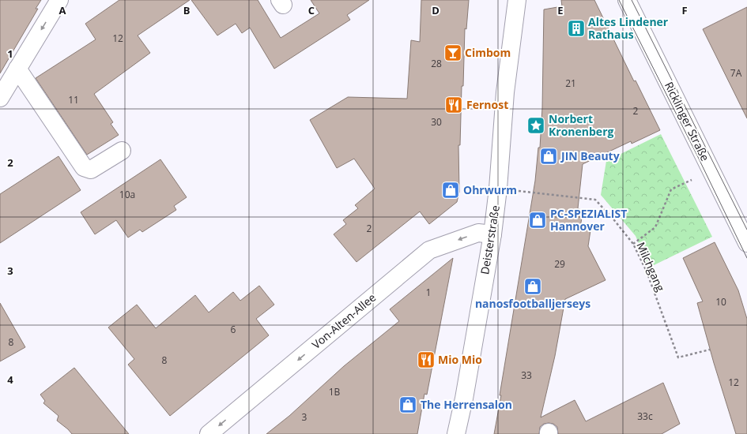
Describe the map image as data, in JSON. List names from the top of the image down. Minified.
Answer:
{"streets":{"street":["Ricklinger Straße","Deisterstraße","Von-Alten-Allee"],"path":["Milchgang"]},"crossings":[["Deisterstraße","Milchgang"],["Deisterstraße","Von-Alten-Allee"]],"one_way":["Von-Alten-Allee"],"places":{"building":["Altes Lindener Rathaus"],"bar":["Cimbom"],"restaurant":["Fernost","Mio Mio"],"place":["Norbert Kronenberg"],"shop":["JIN Beauty","Ohrwurm","PC-SPEZIALIST Hannover","nanosfootballjerseys","The Herrensalon"]},"house_numbers":["12","28","7A","21","11","2","30","10a","2","29","1","10","6","8","8","33","12","1B","33c","3"],"grid":{"columns":["A","B","C","D","E","F"],"rows":["1","2","3","4"]}}
